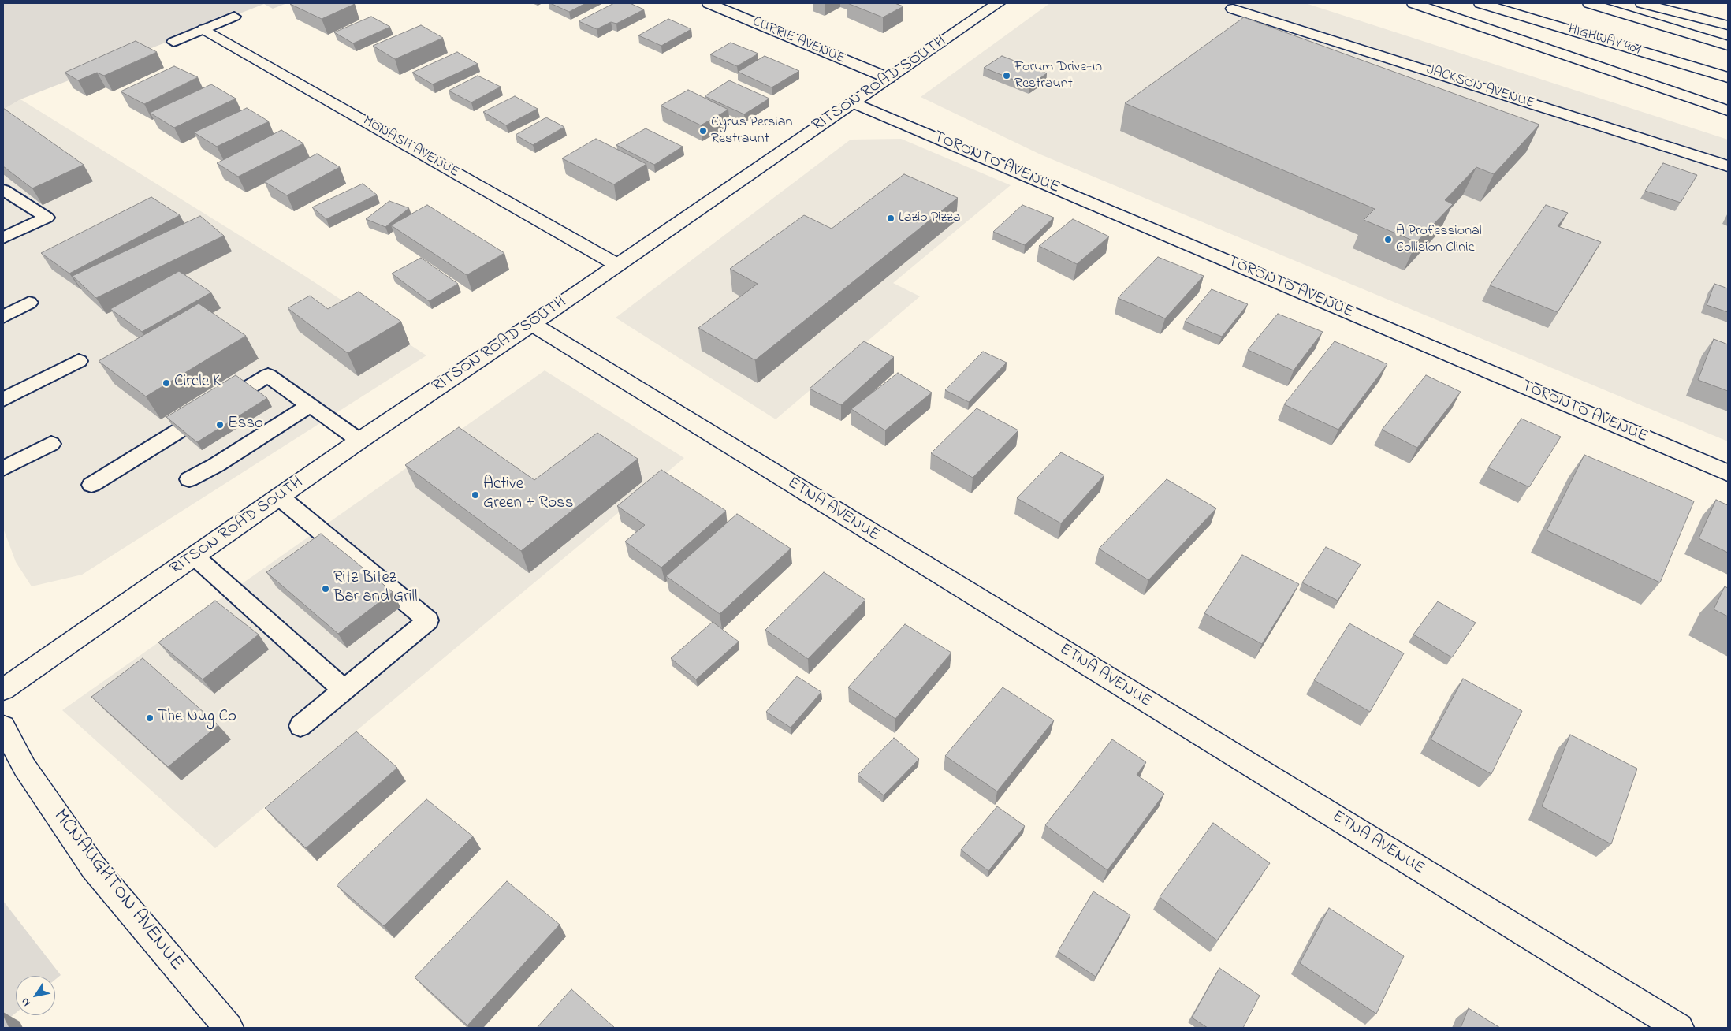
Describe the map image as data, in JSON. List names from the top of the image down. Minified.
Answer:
{"streets":{"main road":["HIGHWAY 401","CURRIE AVENUE","RITSON ROAD SOUTH","JACKSON AVENUE","MONASH AVENUE","TORONTO AVENUE","ETNA AVENUE","MCNAUGHTON AVENUE"]},"crossings":[["CURRIE AVENUE","RITSON ROAD SOUTH"],["RITSON ROAD SOUTH","MONASH AVENUE"],["RITSON ROAD SOUTH","TORONTO AVENUE"],["RITSON ROAD SOUTH","ETNA AVENUE"]],"places":["Forum Drive-In Restraunt","Cyrus Persian Restraunt","Lazio Pizza","A Professional Collision Clinic","Circle K","Esso","Active Green + Ross","Ritz Bitez Bar and Grill","The Nug Co"],"north":"bottom left"}
